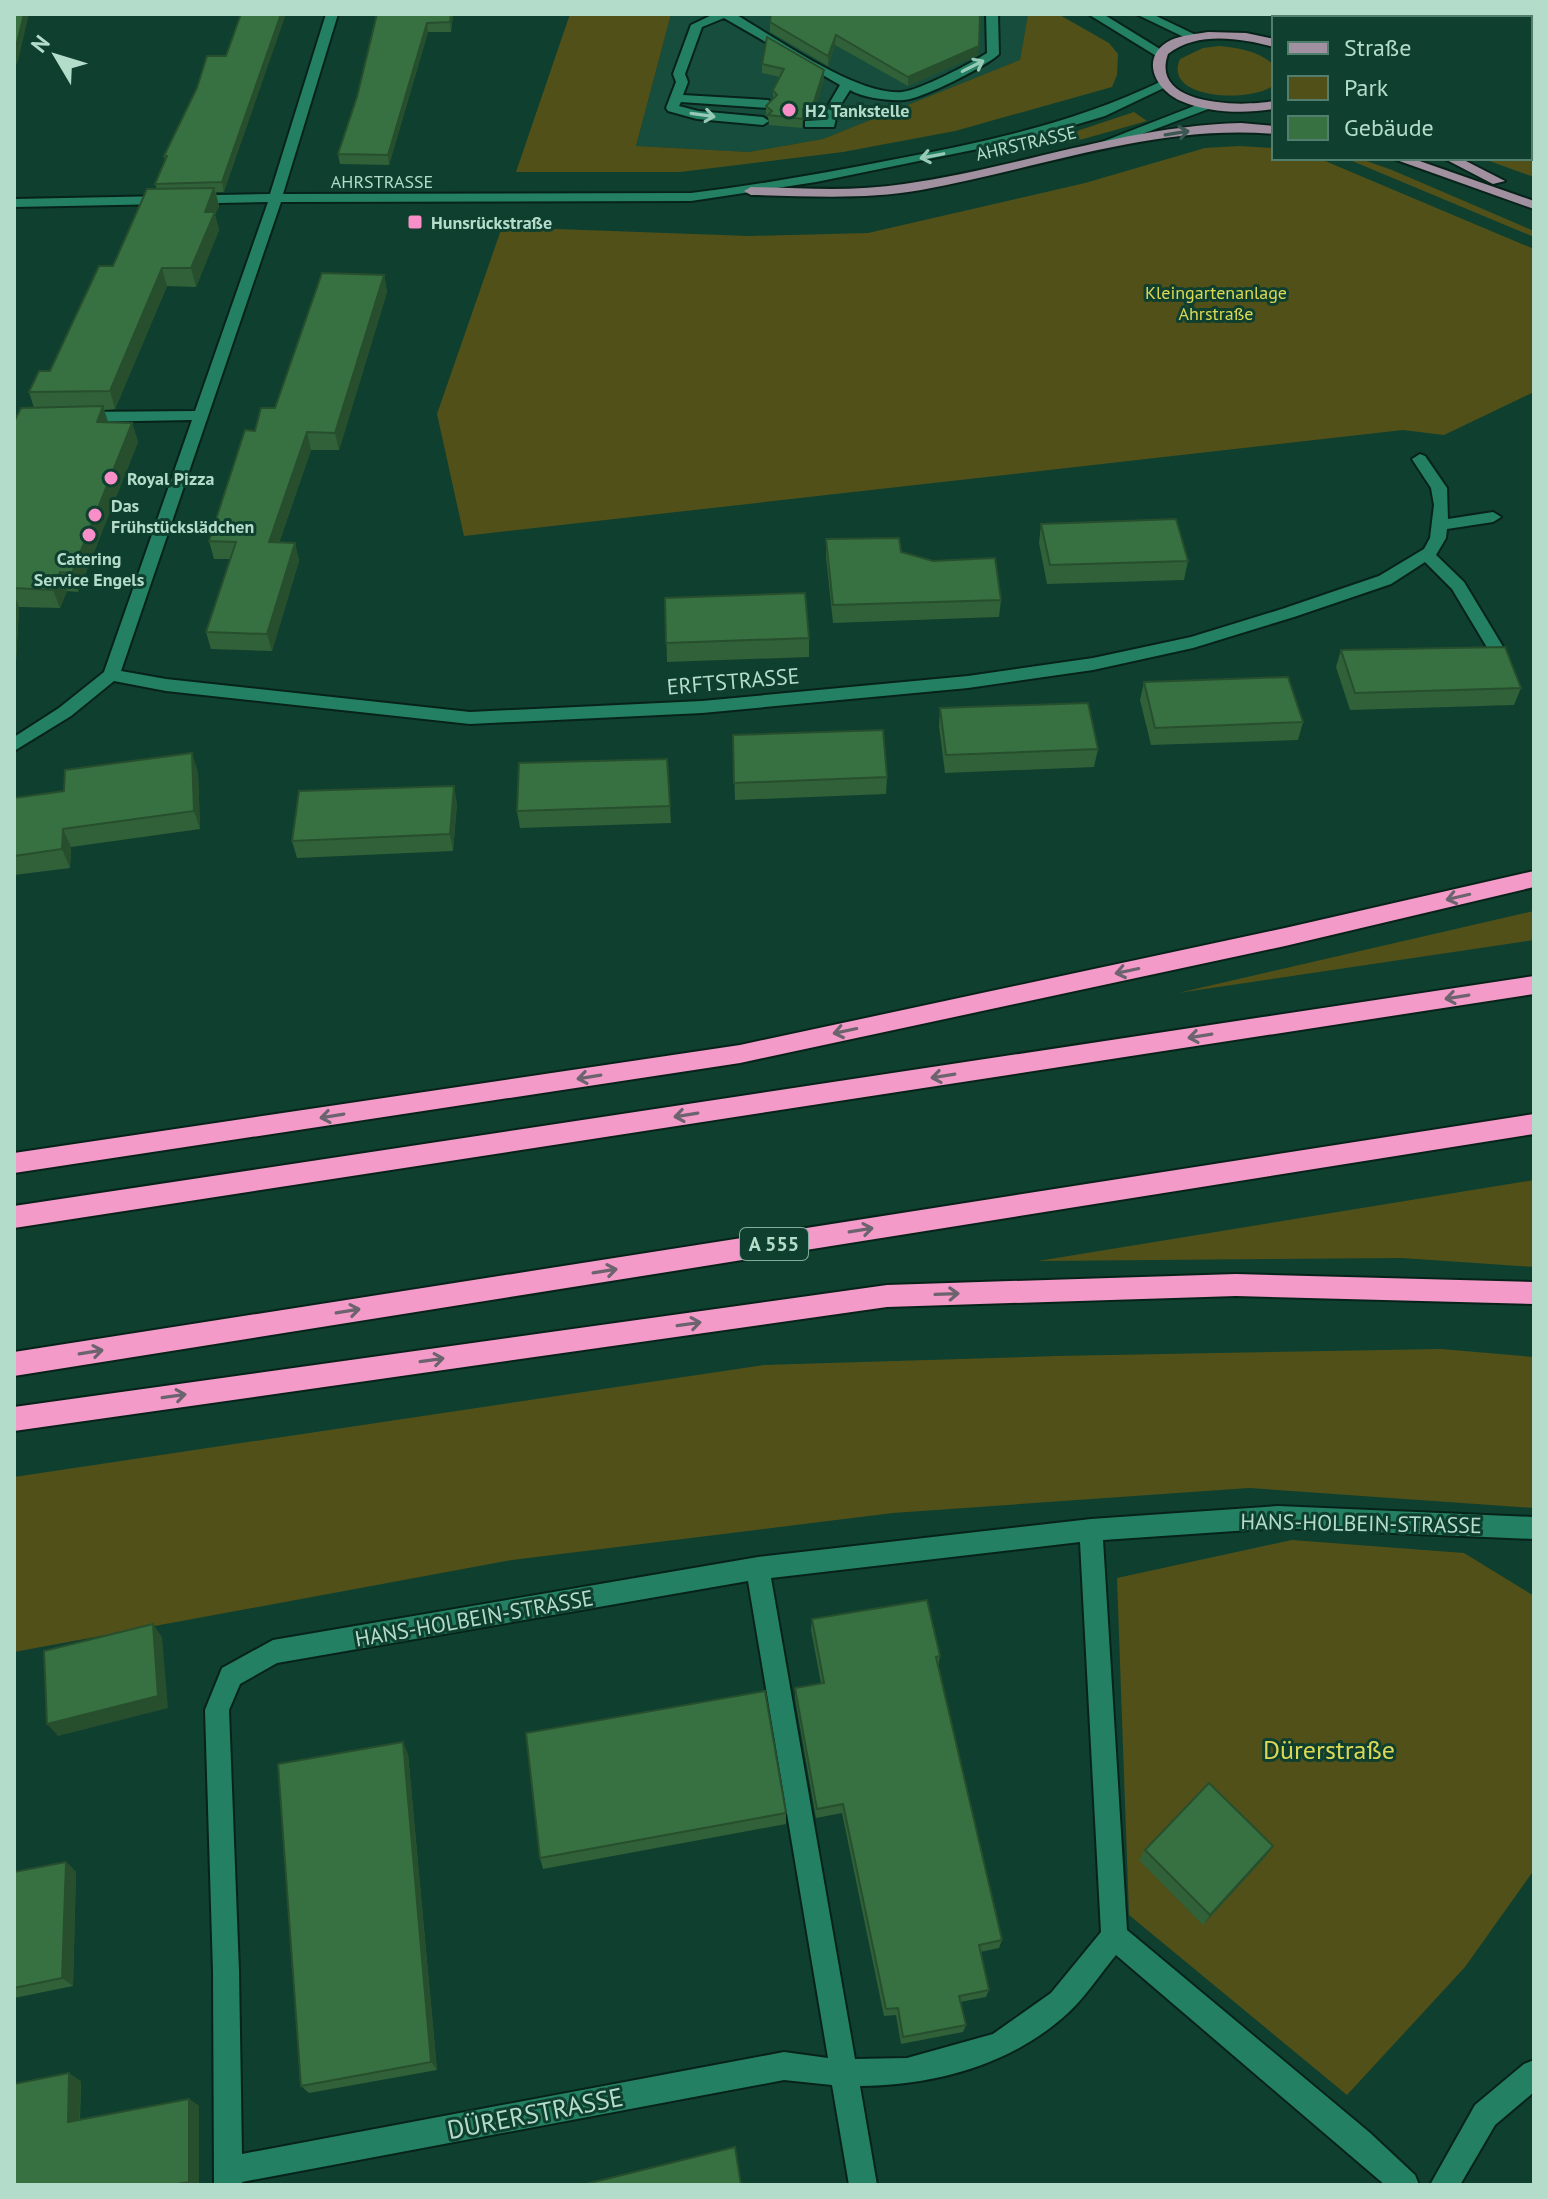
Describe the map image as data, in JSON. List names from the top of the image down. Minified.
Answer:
{"streets":{"highway":["A 555"],"main road":["AHRSTRASSE"],"street":["ERFTSTRASSE","HANS-HOLBEIN-STRASSE","DÜRERSTRASSE"]},"crossings":[["HANS-HOLBEIN-STRASSE","DÜRERSTRASSE"]],"parks":["Kleingartenanlage Ahrstraße","Dürerstraße"],"places":{"other":["H2 Tankstelle","Royal Pizza","Das Frühstückslädchen","Catering Service Engels"],"transit":["Hunsrückstraße"]},"legend":["Straße","Park","Gebäude"],"north":"top left"}
